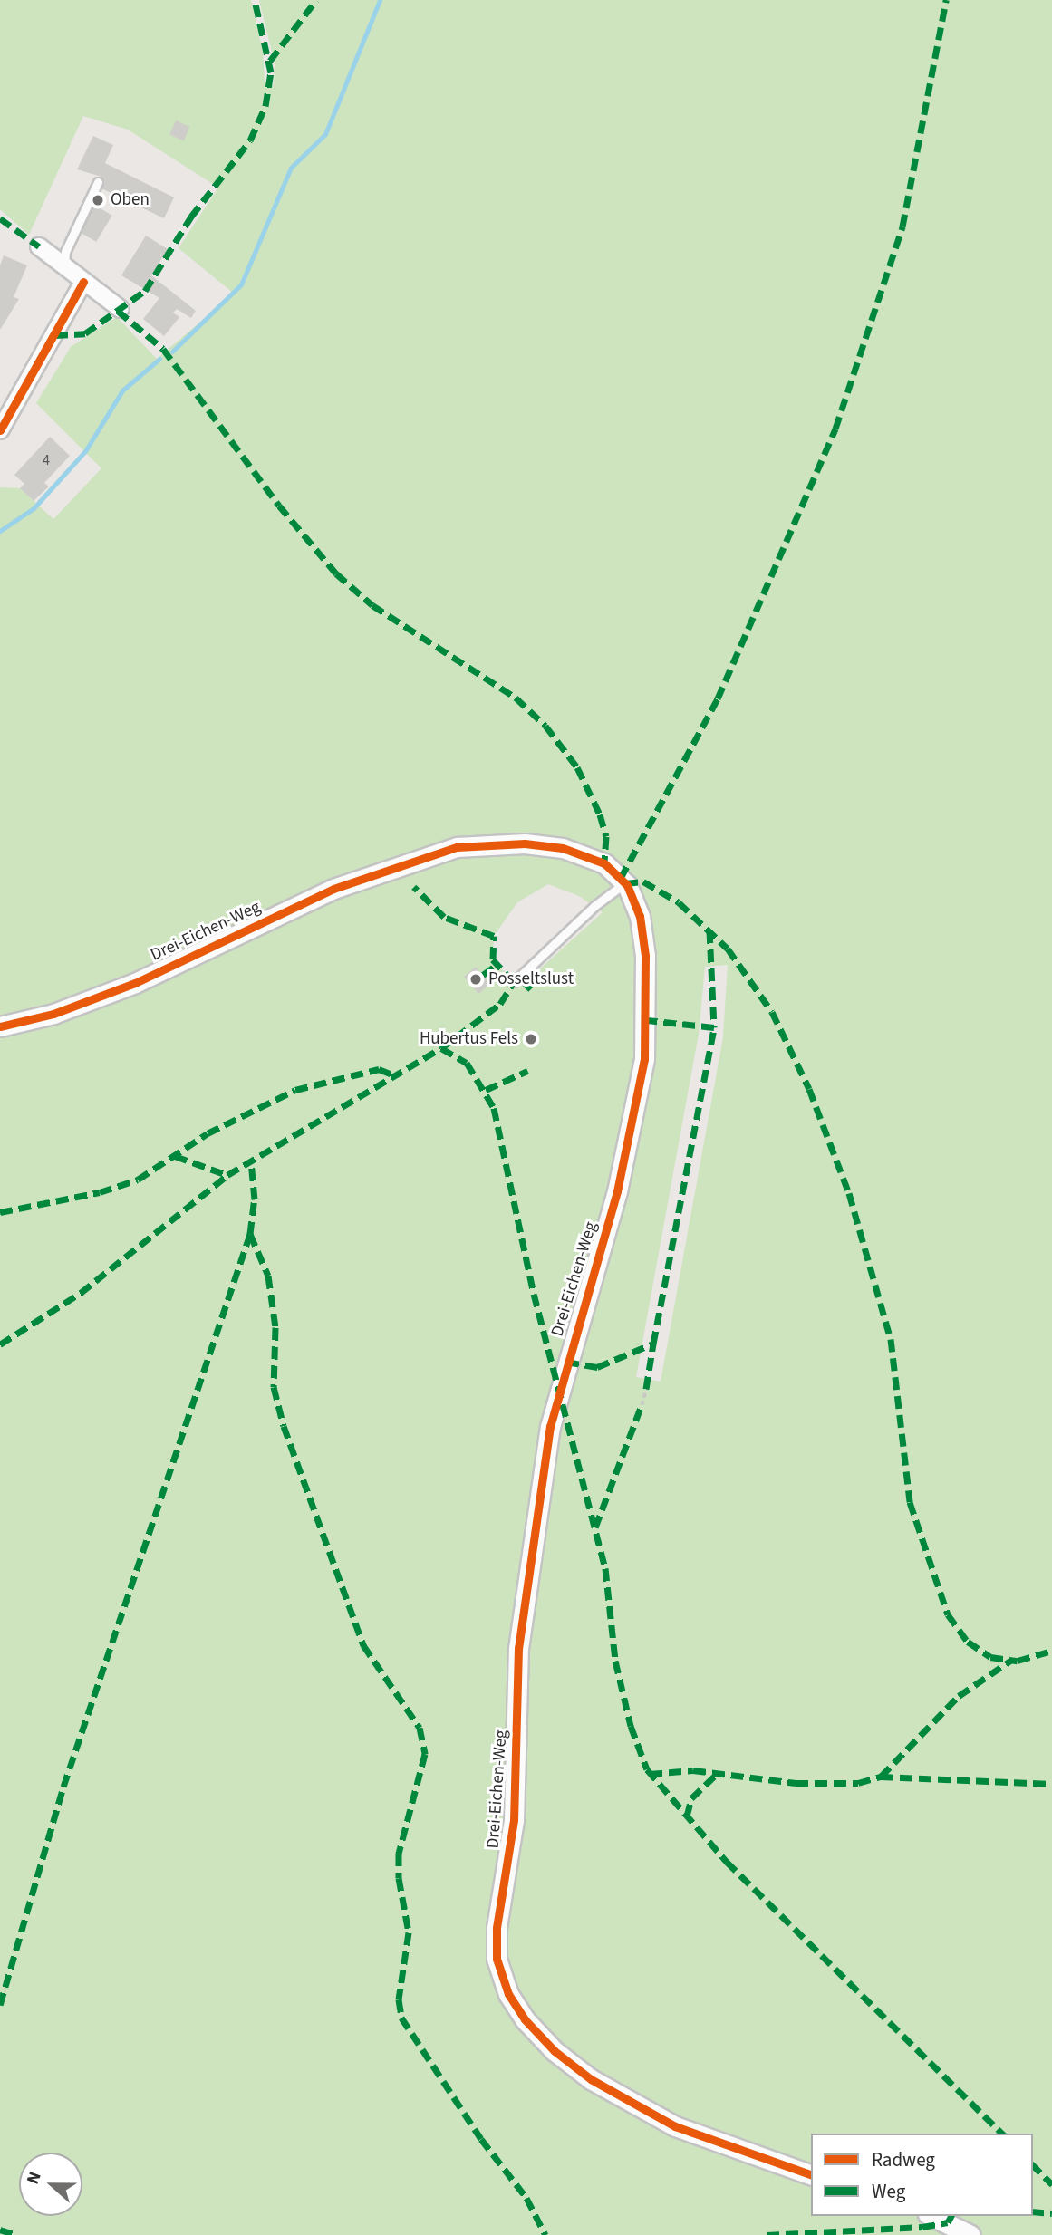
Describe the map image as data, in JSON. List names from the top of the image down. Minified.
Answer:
{"streets":{"street":["Drei-Eichen-Weg"]},"places":["Oben","Posseltslust","Hubertus Fels"],"house_numbers":["4"],"legend":["Radweg","Weg"],"north":"left"}
